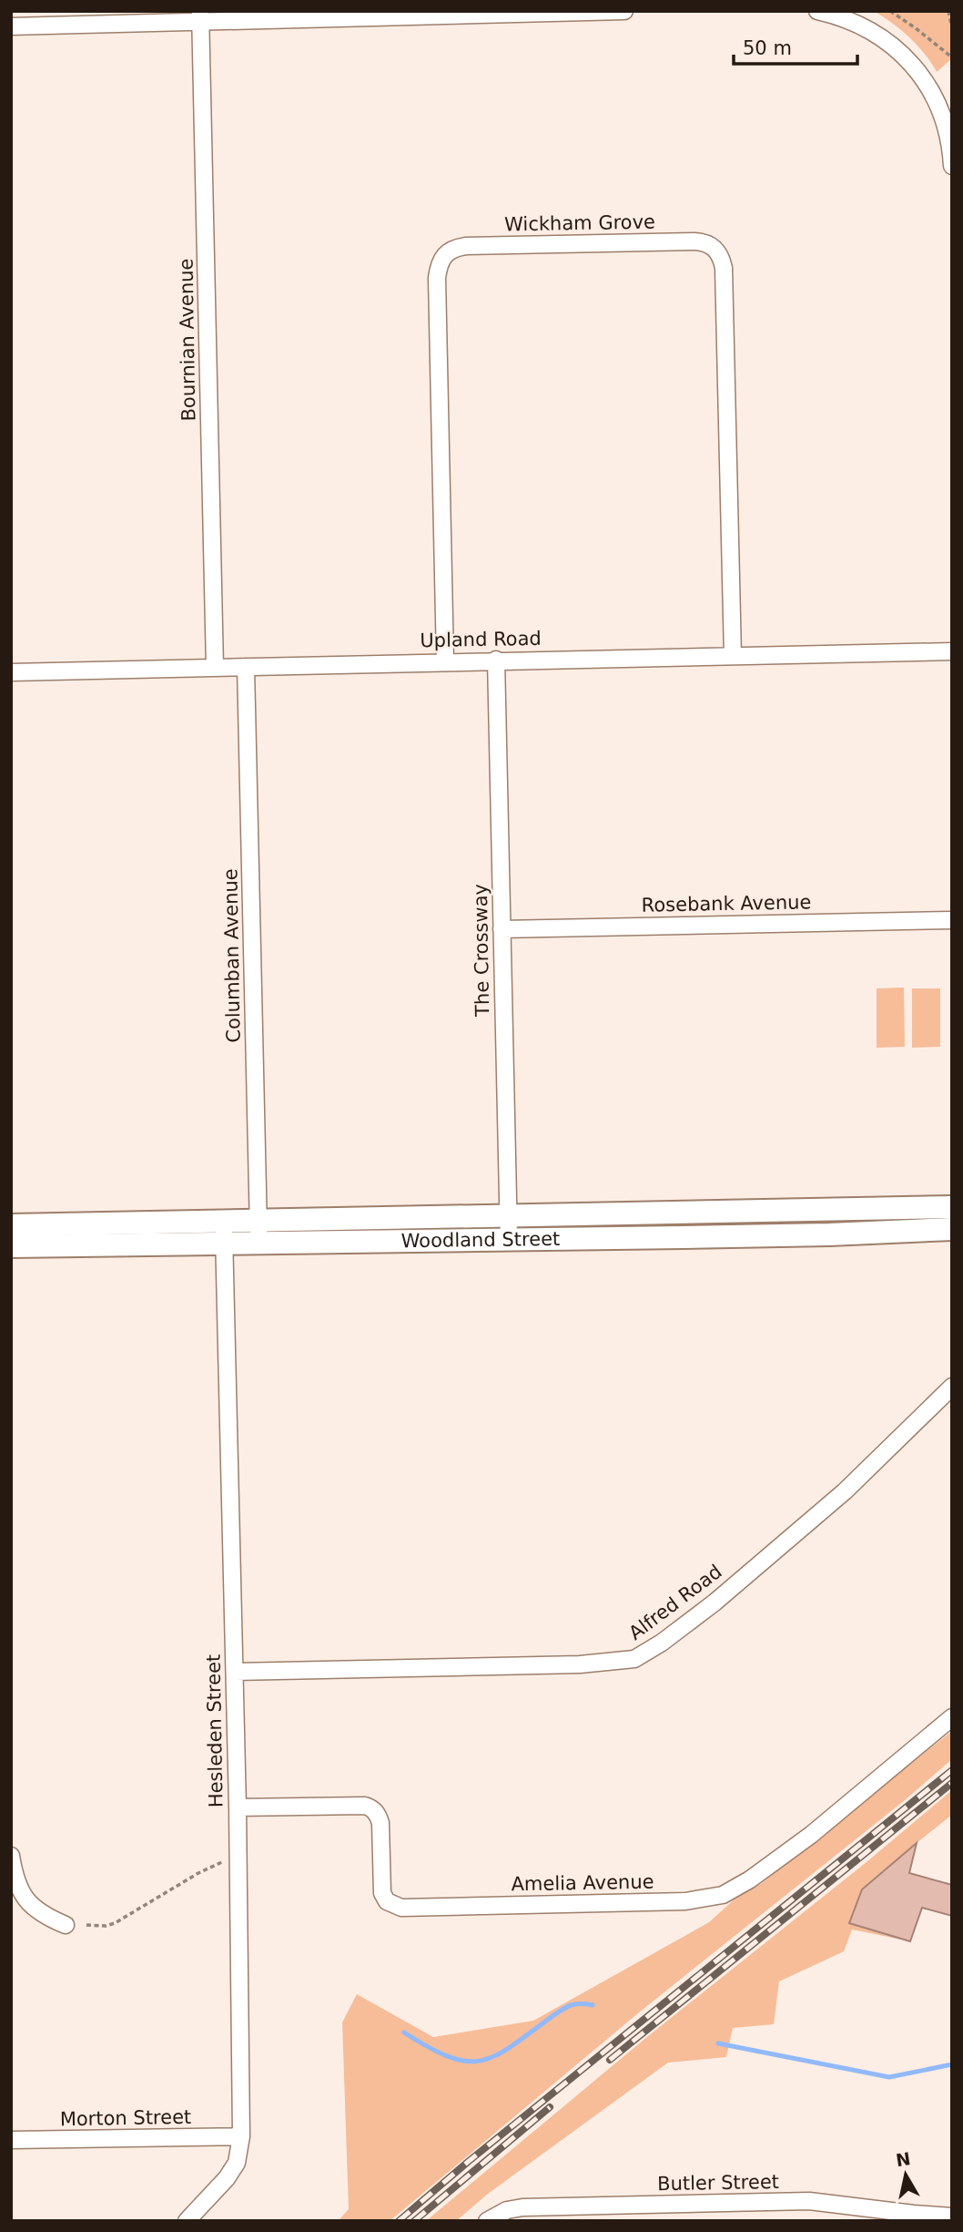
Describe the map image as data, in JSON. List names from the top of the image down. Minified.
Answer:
{"streets":{"main road":["Woodland Street"],"street":["Wickham Grove","Bournian Avenue","Upland Road","Rosebank Avenue","The Crossway","Columban Avenue","Alfred Road","Hesleden Street","Amelia Avenue","Morton Street","Butler Street"]},"crossings":[["Wickham Grove","Upland Road"],["Bournian Avenue","Upland Road"],["Upland Road","The Crossway"],["Upland Road","Columban Avenue"],["Rosebank Avenue","The Crossway"],["The Crossway","Woodland Street"],["Columban Avenue","Woodland Street"],["Woodland Street","Hesleden Street"],["Alfred Road","Hesleden Street"],["Hesleden Street","Amelia Avenue"],["Hesleden Street","Morton Street"]],"scale_bar":"50 m","north":"top"}
